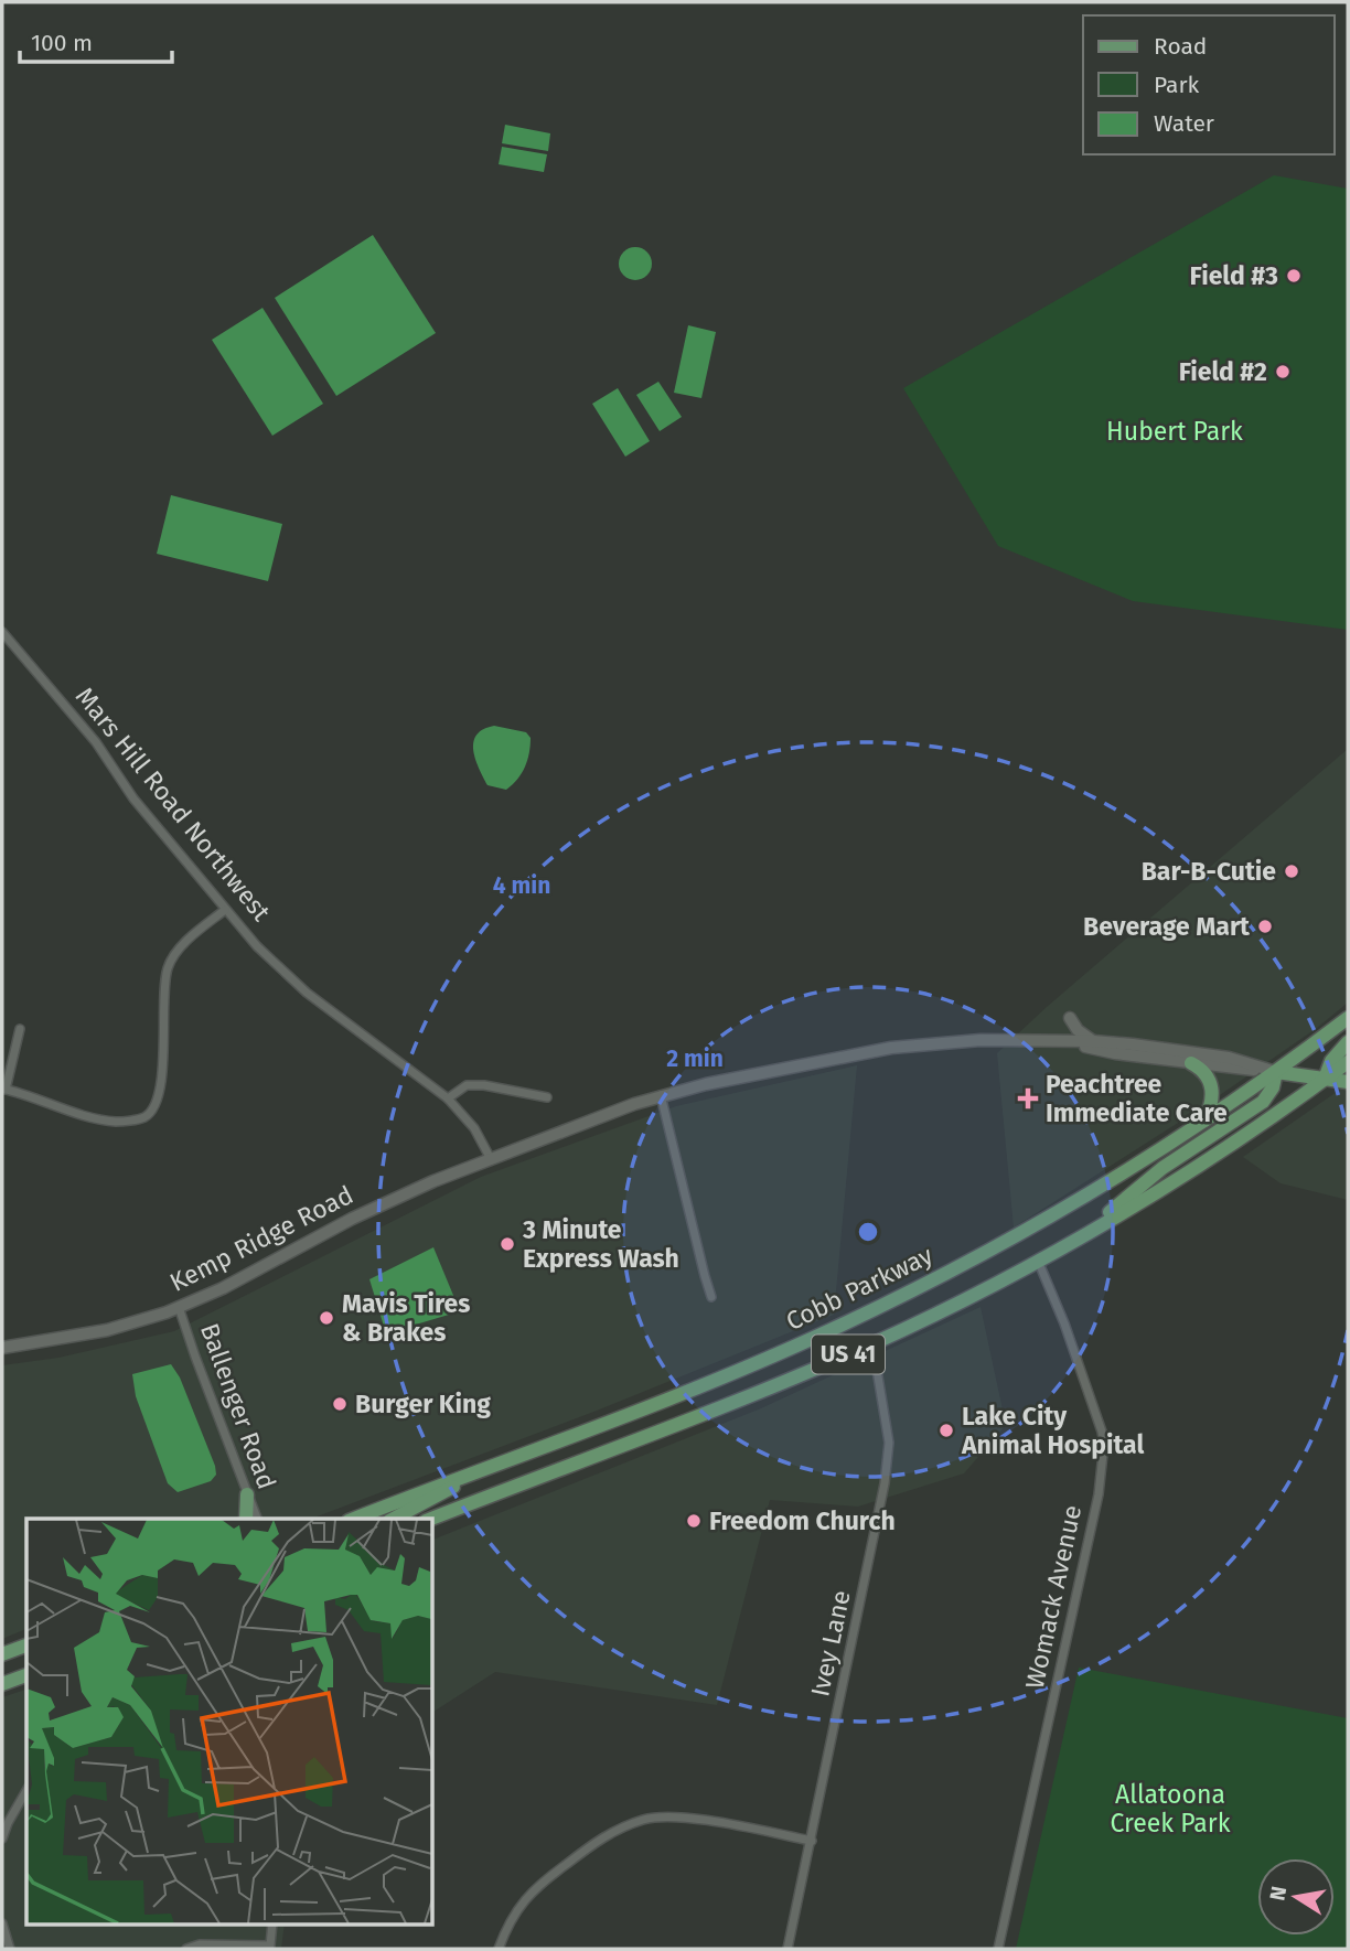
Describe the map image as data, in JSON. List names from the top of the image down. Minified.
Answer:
{"streets":{"main road":["Cobb Parkway","US 41"],"street":["Mars Hill Road Northwest","Kemp Ridge Road","Ballenger Road","Womack Avenue","Ivey Lane"]},"crossings":[["Mars Hill Road Northwest","Kemp Ridge Road"],["Kemp Ridge Road","Ballenger Road"],["Cobb Parkway","Womack Avenue"],["Cobb Parkway","Ivey Lane"]],"parks":["Hubert Park","Allatoona Creek Park"],"places":{"other":["Field #3","Field #2","Bar-B-Cutie","Beverage Mart","3 Minute Express Wash","Mavis Tires & Brakes","Burger King","Lake City Animal Hospital","Freedom Church"],"health":["Peachtree Immediate Care"]},"legend":["Road","Park","Water"],"scale_bar":"100 m","north":"left","rings":["4 min","2 min"]}
